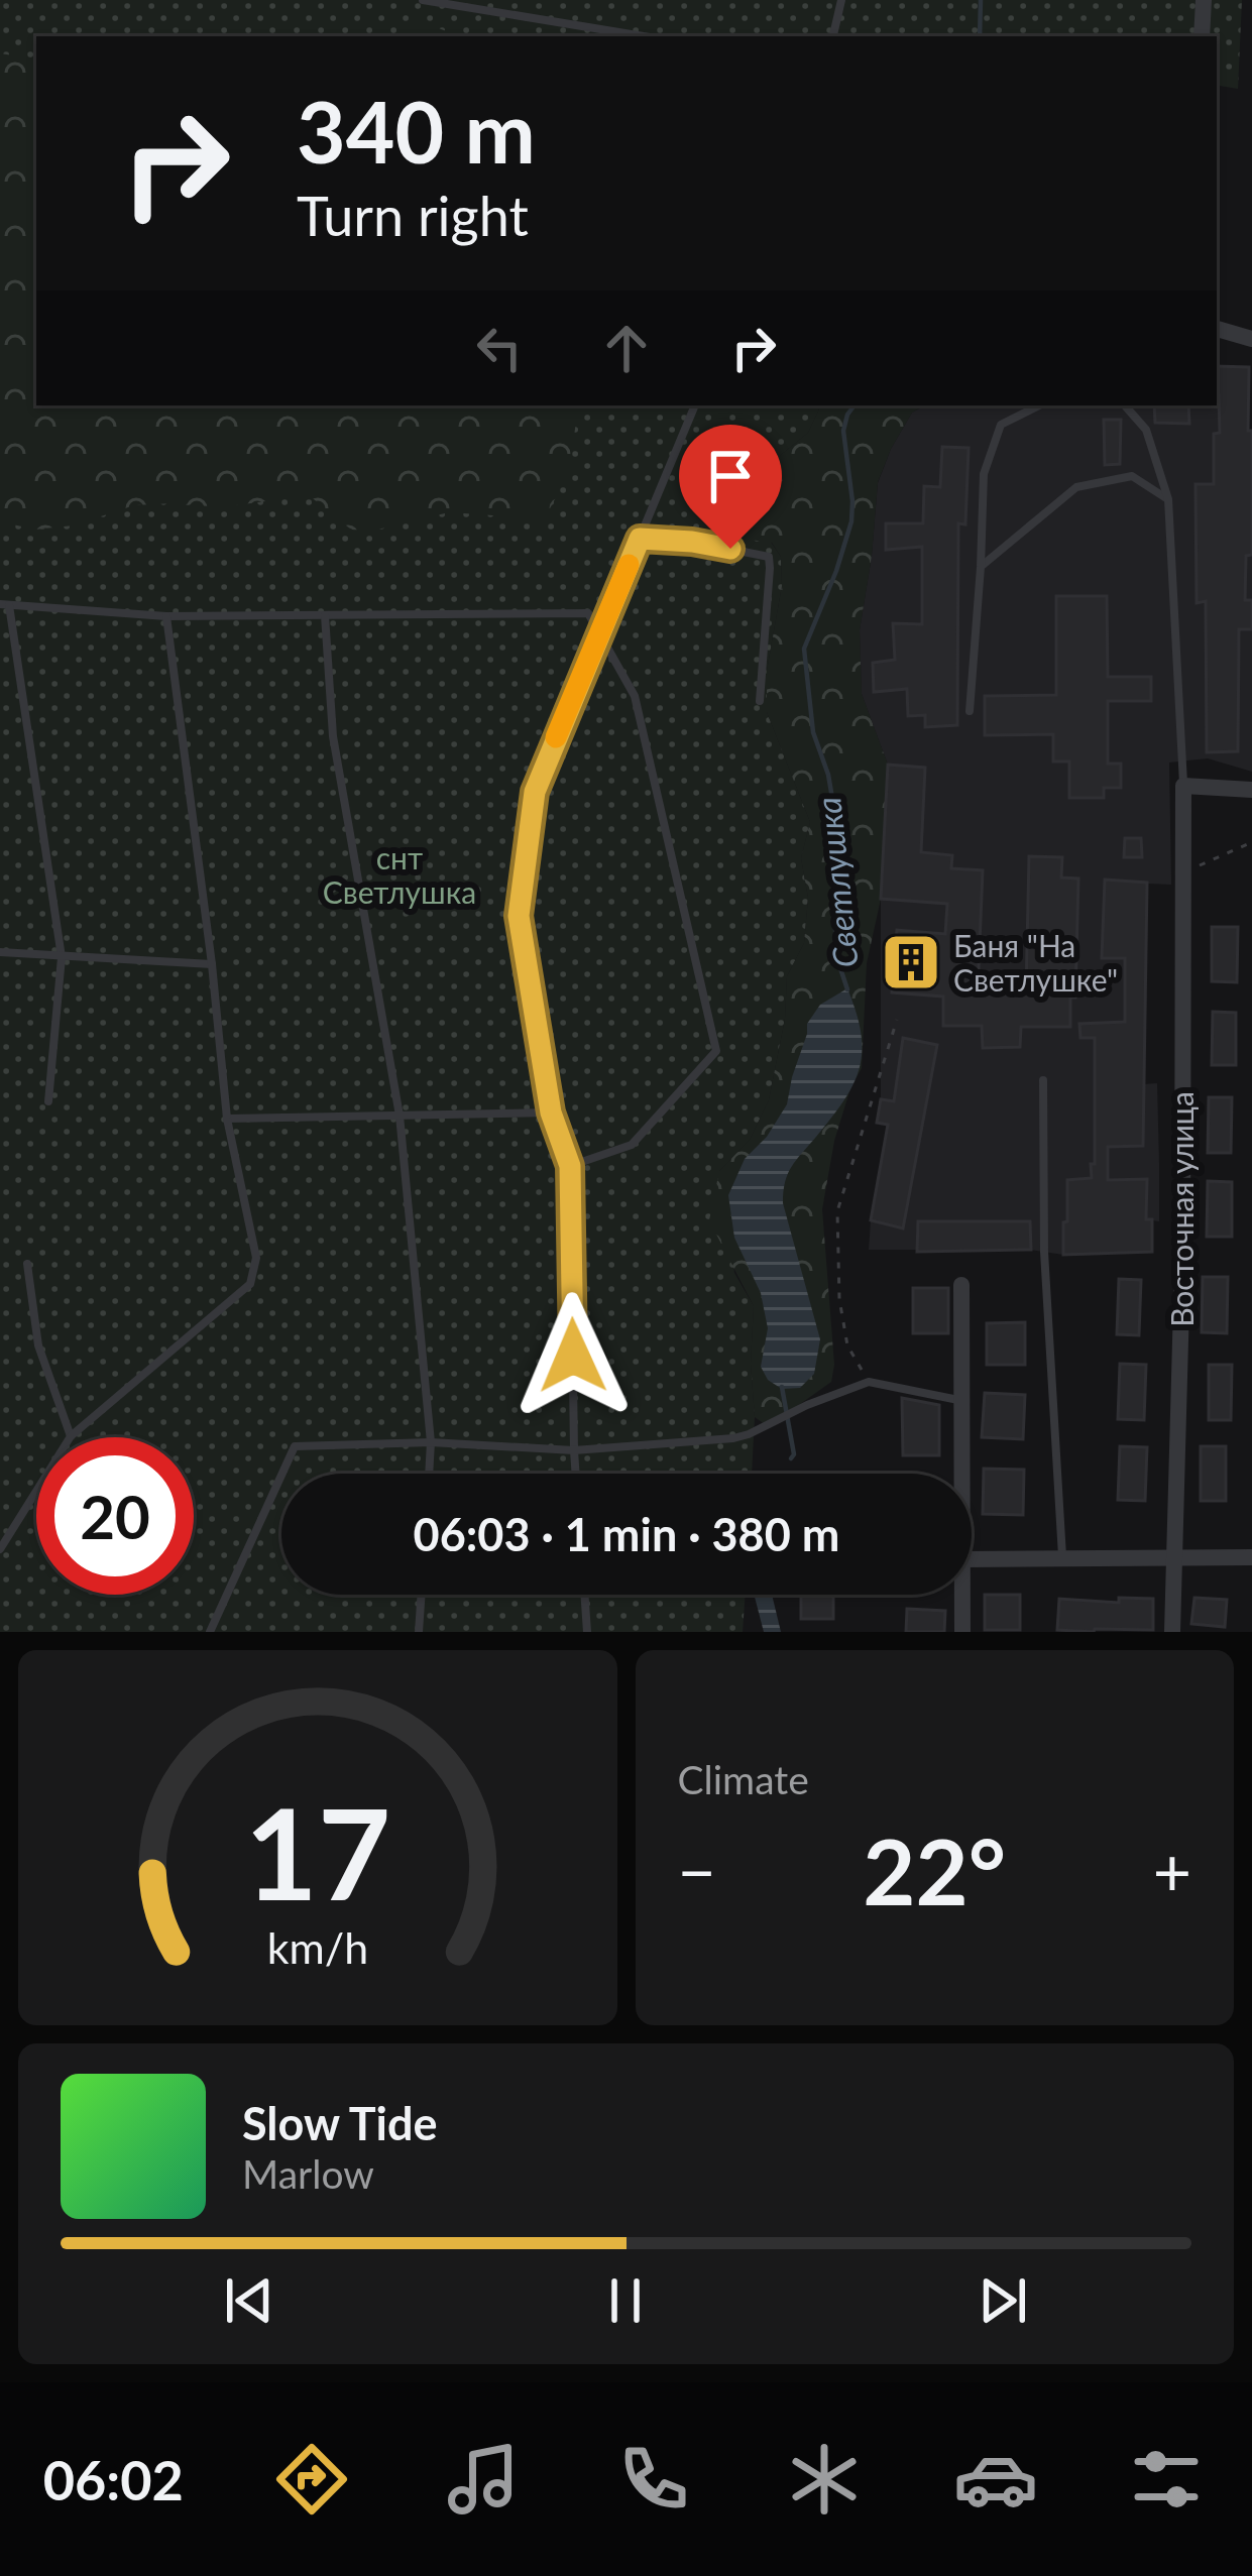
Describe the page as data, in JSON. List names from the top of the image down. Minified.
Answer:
{"streets":{"street":["Восточная улица"]},"water":["Светлушка"],"parks":["снт Светлушка"],"places":{"building":["Баня \"На Светлушке\""]},"page":{"turn":["340 m","Turn right"],"limit":"20","trip":"06:03 · 1 min · 380 m","tile":"Climate","heat":["−","22°","+"],"song":["Slow Tide","Marlow"],"tabs":"06:02","gauge":["17","km/h"]}}
